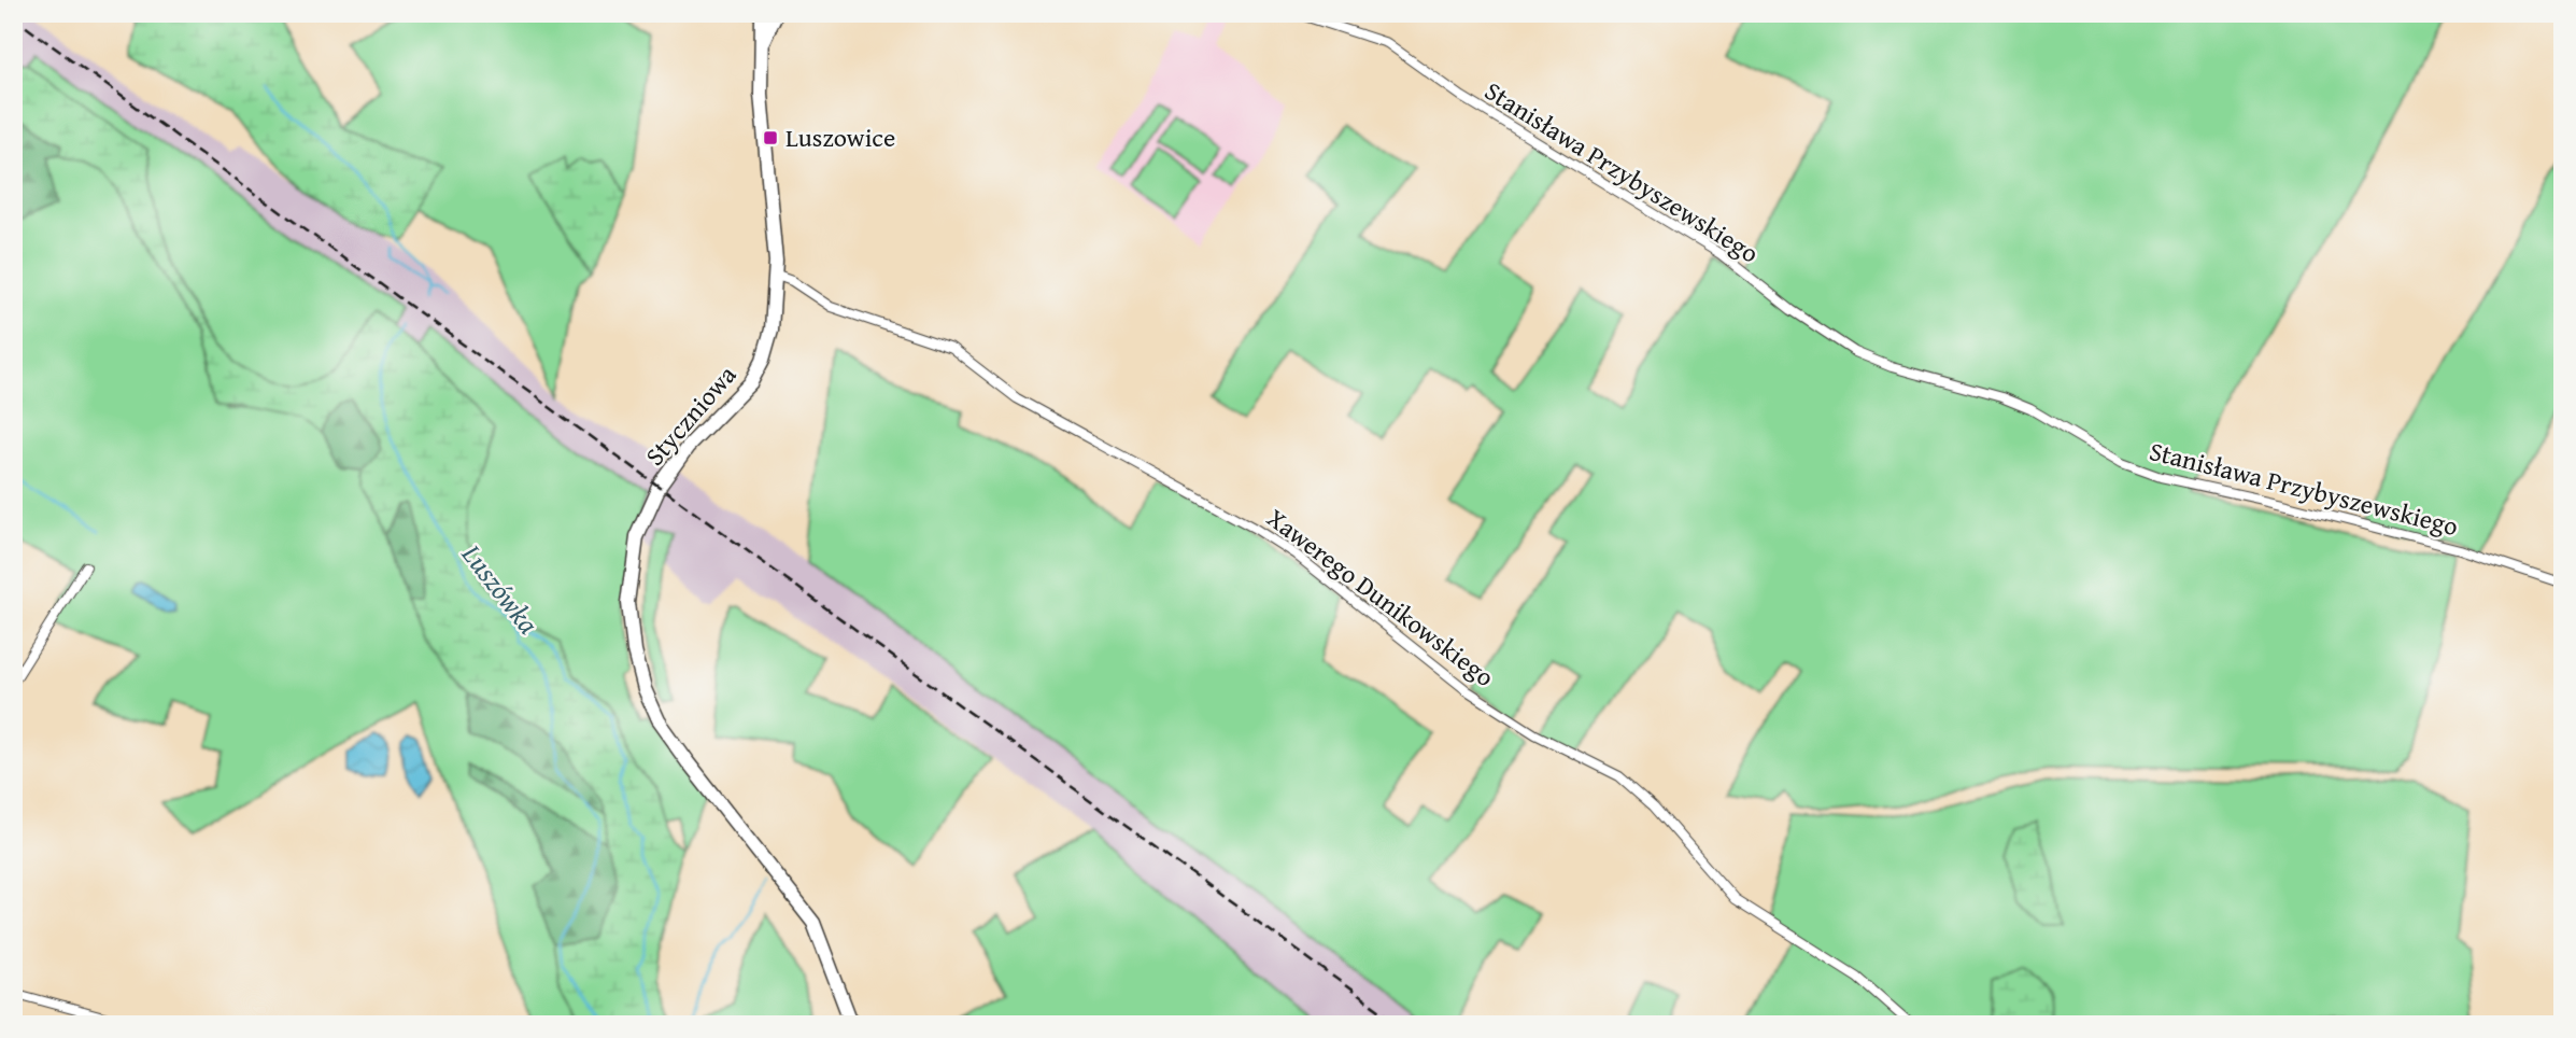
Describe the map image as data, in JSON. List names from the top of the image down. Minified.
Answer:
{"streets":{"street":["Stanisława Przybyszewskiego","Styczniowa","Xawerego Dunikowskiego"]},"crossings":[["Styczniowa","Xawerego Dunikowskiego"]],"water":["Luszówka"],"places":{"transit":["Luszowice"]}}
